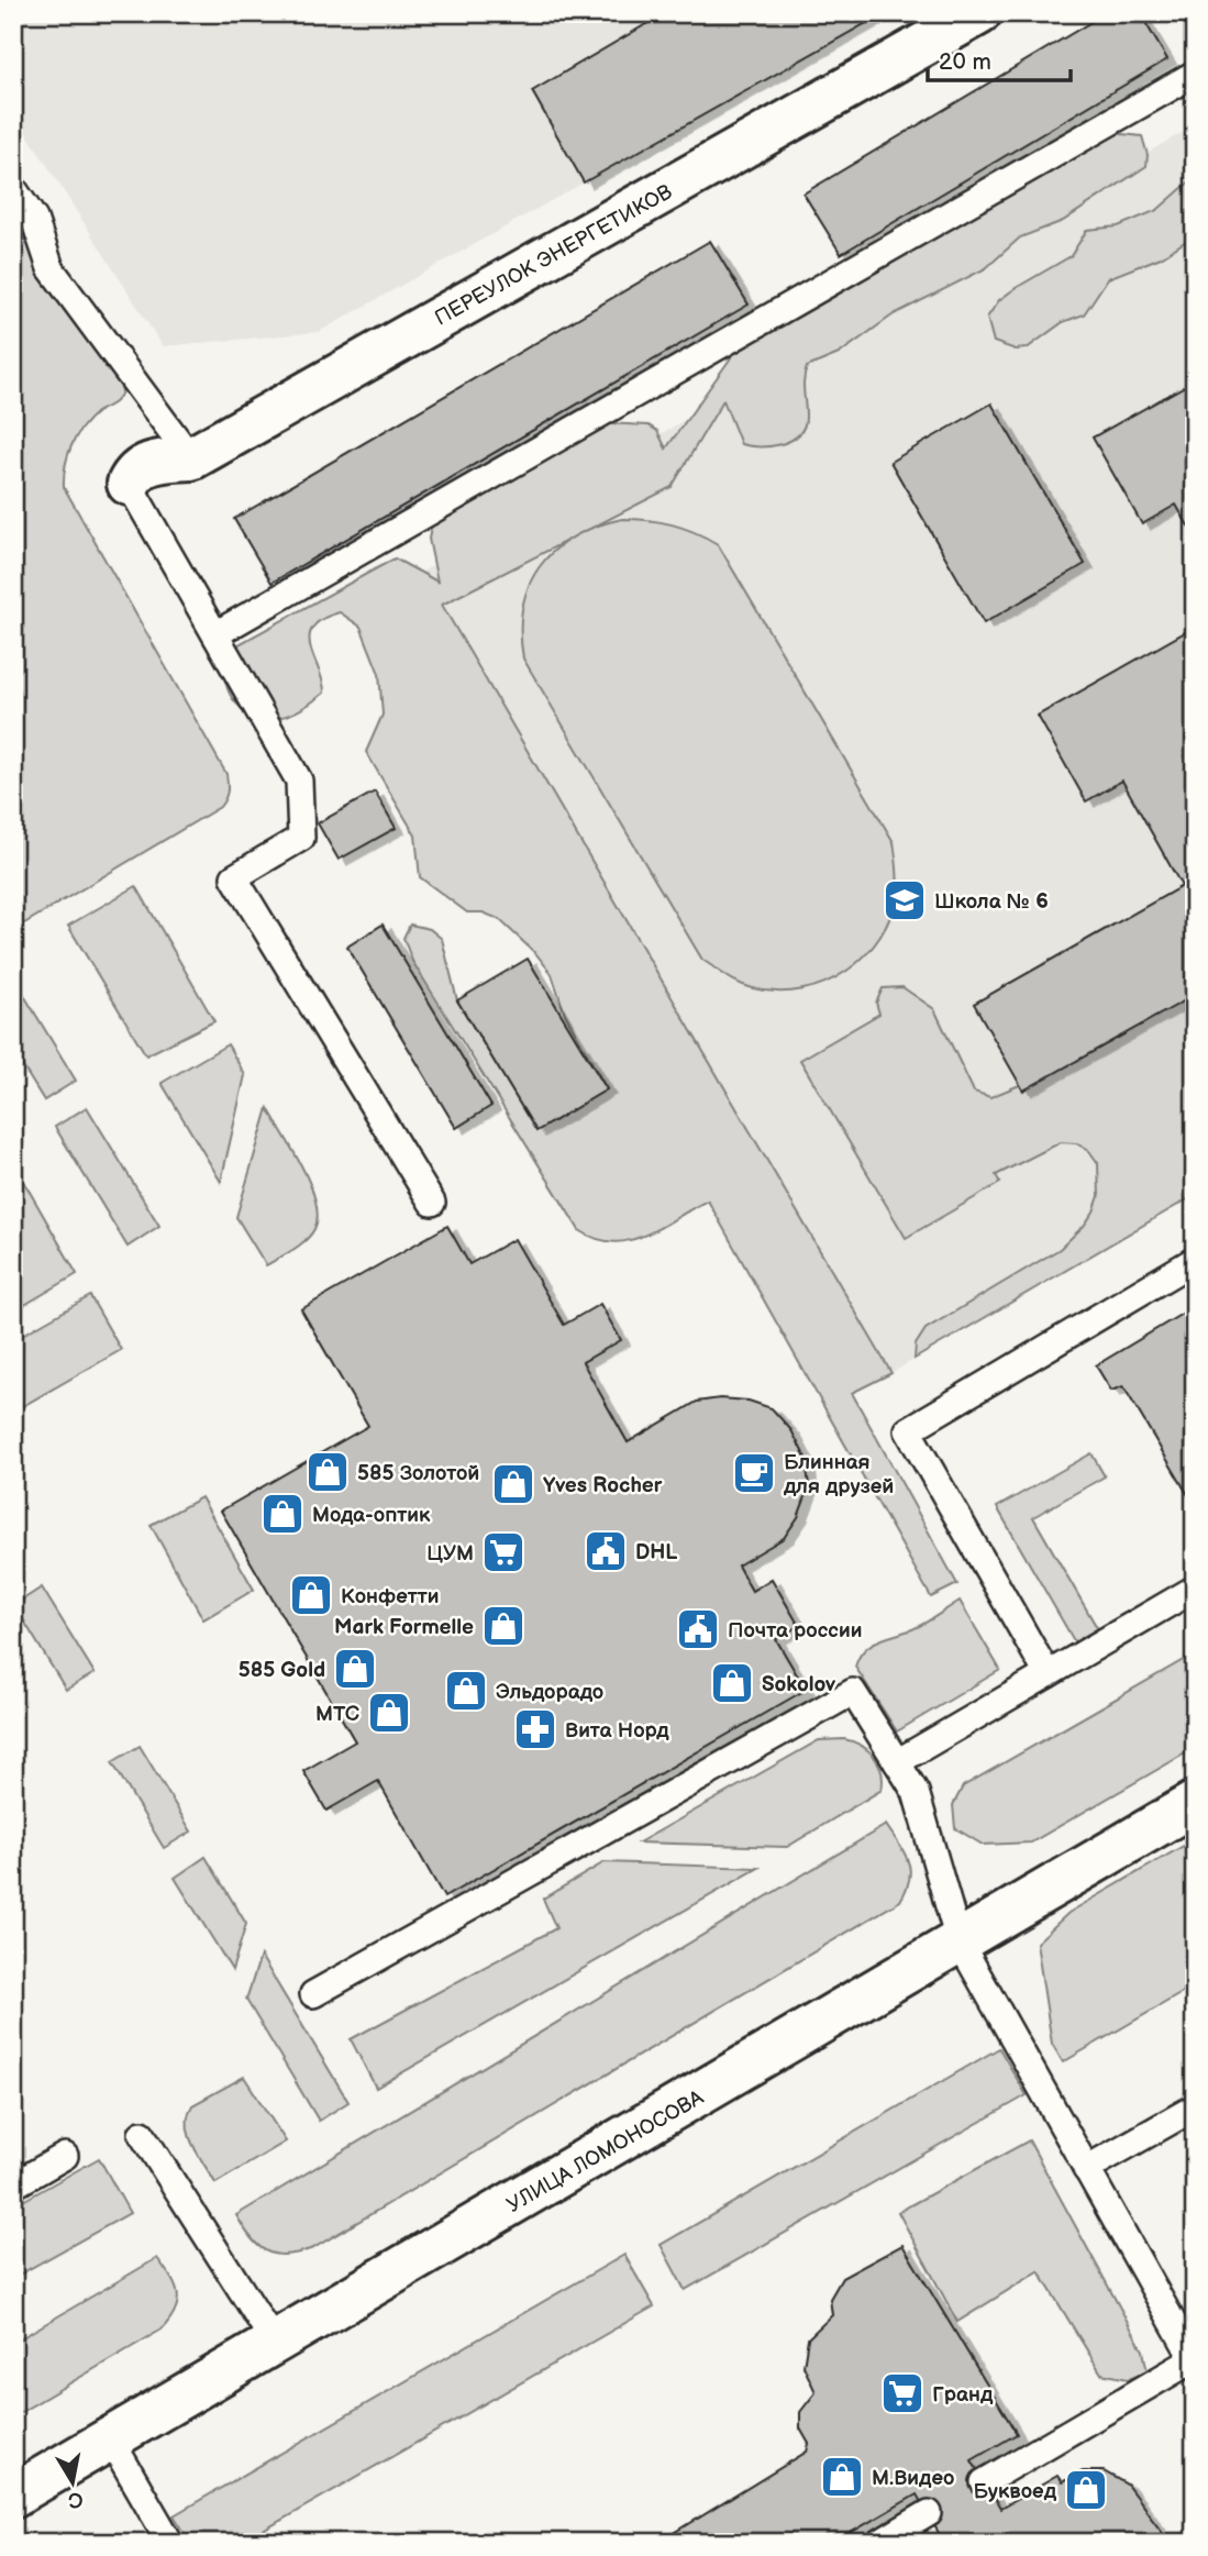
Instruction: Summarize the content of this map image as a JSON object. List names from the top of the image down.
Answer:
{
  "streets": {
    "main road": ["ПЕРЕУЛОК ЭНЕРГЕТИКОВ", "УЛИЦА ЛОМОНОСОВА"]
  },
  "places": {
    "school or university": ["Школа № 6"],
    "shop": [
      "585 Золотой",
      "Yves Rocher",
      "Мода-оптик",
      "Конфетти",
      "Mark Formelle",
      "585 Gold",
      "Sokolov",
      "Эльдорадо",
      "МТС",
      "М.Видео",
      "Буквоед"
    ],
    "cafe": ["Блинная для друзей"],
    "public building": ["DHL", "Почта россии"],
    "supermarket": ["ЦУМ", "Гранд"],
    "pharmacy": ["Вита Норд"]
  },
  "scale_bar": "20 m",
  "north": "bottom"
}
